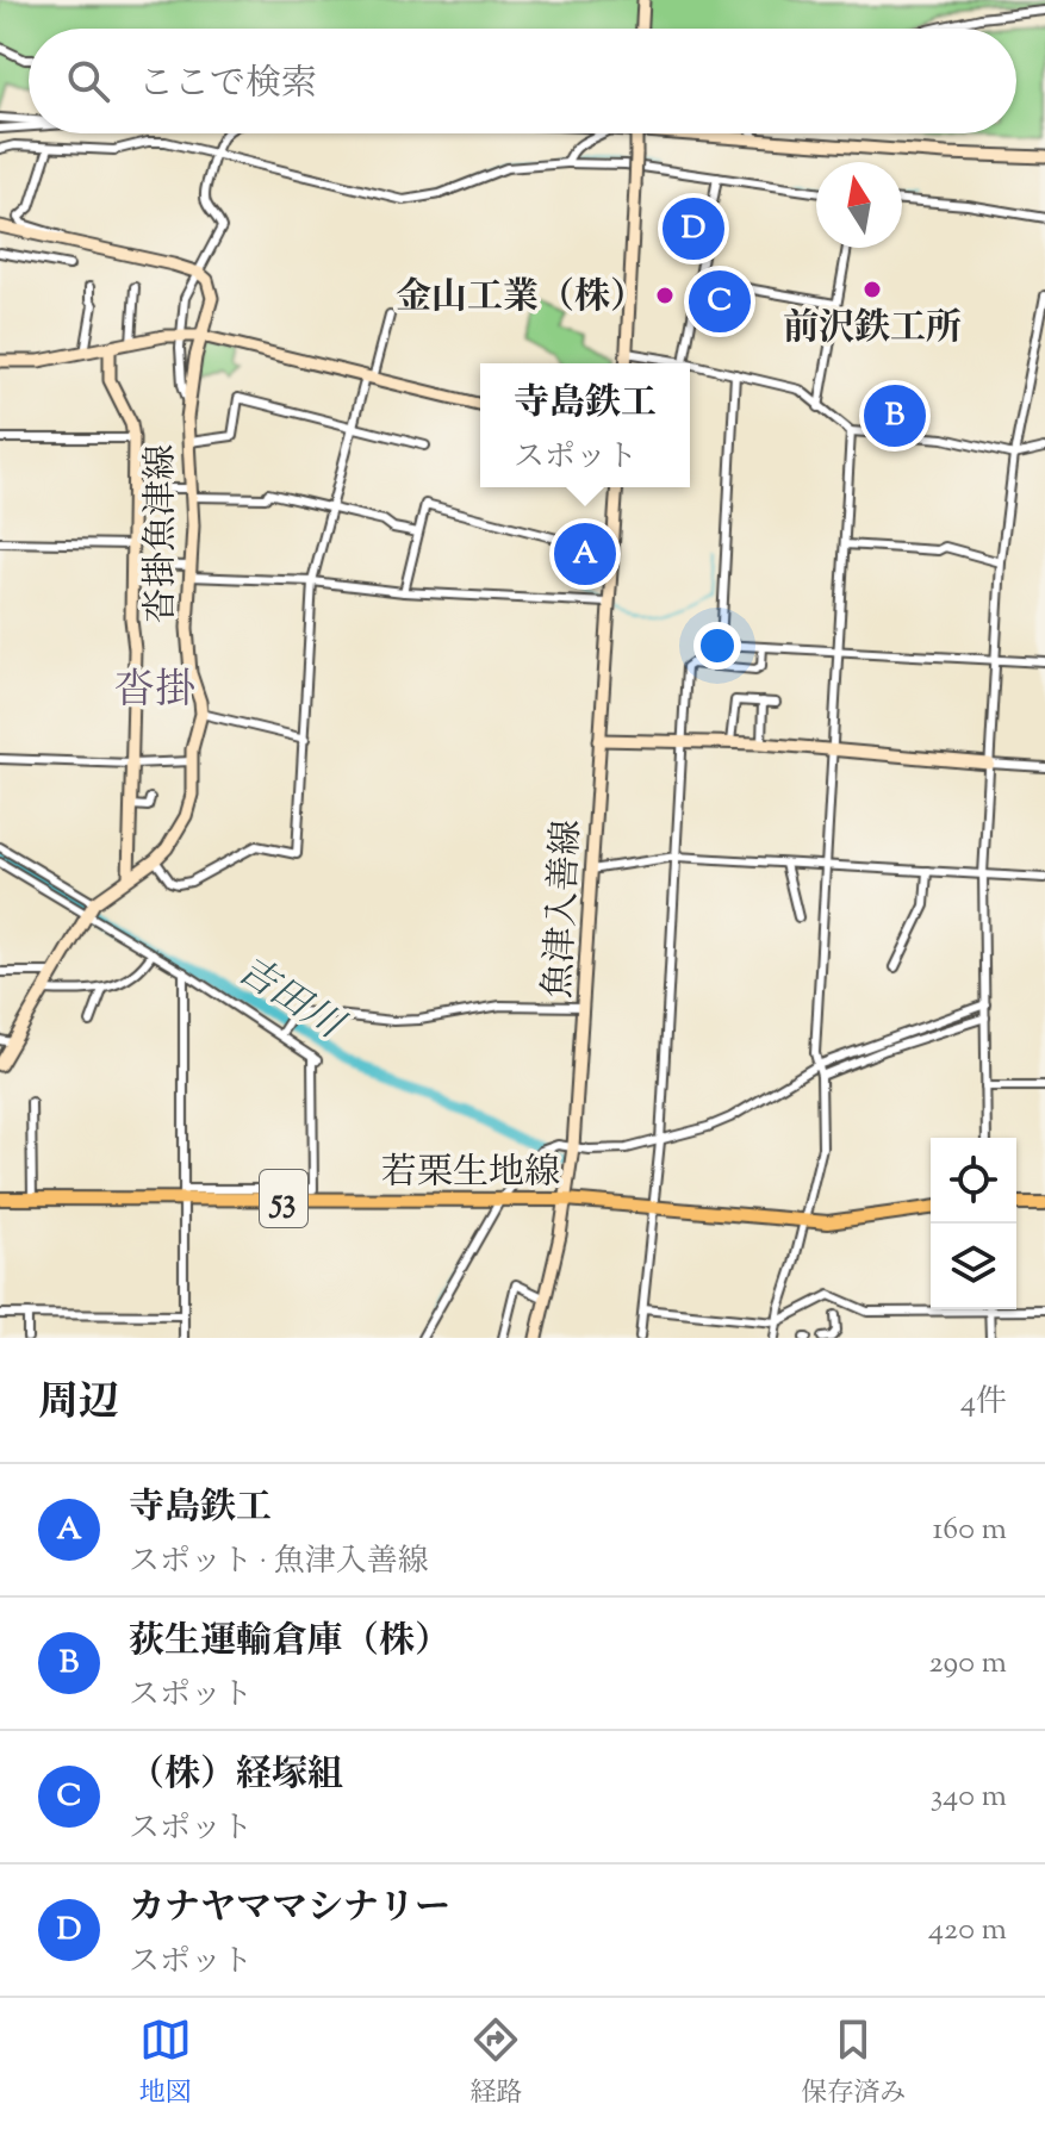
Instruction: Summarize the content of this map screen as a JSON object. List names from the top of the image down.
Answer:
{
  "streets": {
    "main road": [
      "沓掛魚津線",
      "魚津入善線",
      "若栗生地線",
      "53"
    ]
  },
  "crossings": [
    ["魚津入善線", "若栗生地線"]
  ],
  "districts": ["沓掛"],
  "water": ["吉田川"],
  "places": ["前沢鉄工所", "金山工業（株）"],
  "north": "top",
  "page": {
    "search": "ここで検索",
    "pins": [
      "D",
      "C",
      "B",
      "A"
    ],
    "popup": ["寺島鉄工", "スポット"],
    "heading": ["周辺", "4件"],
    "list": [
      {
        "mark": "A",
        "name": "寺島鉄工",
        "note": "スポット · 魚津入善線",
        "value": "160 m"
      },
      {
        "mark": "B",
        "name": "荻生運輸倉庫（株）",
        "note": "スポット",
        "value": "290 m"
      },
      {
        "mark": "C",
        "name": "（株）経塚組",
        "note": "スポット",
        "value": "340 m"
      },
      {
        "mark": "D",
        "name": "カナヤママシナリー",
        "note": "スポット",
        "value": "420 m"
      }
    ],
    "nav": ["地図", "経路", "保存済み"]
  }
}
